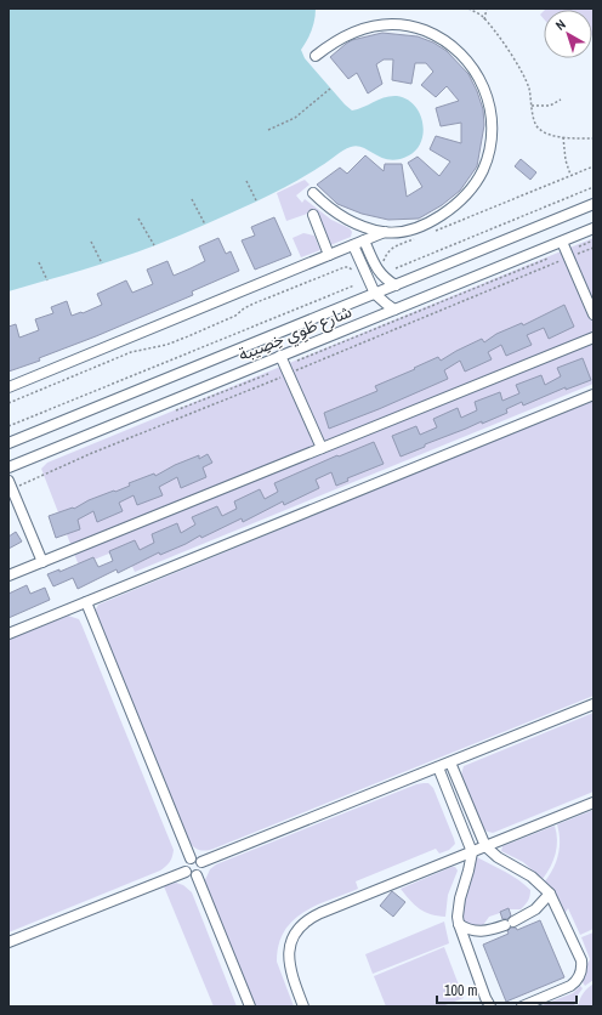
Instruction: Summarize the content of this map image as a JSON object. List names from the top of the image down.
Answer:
{
  "streets": {
    "street": ["شارع طَوِي خِصِيبة"]
  },
  "scale_bar": "100 m",
  "north": "top left"
}
